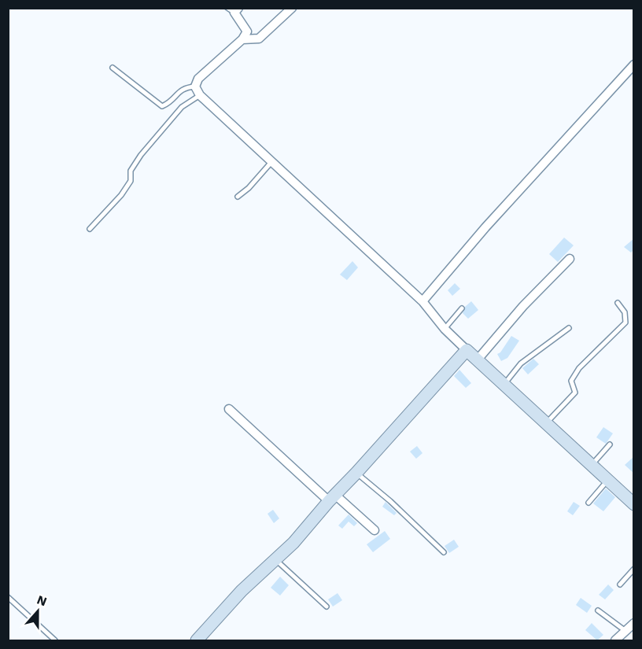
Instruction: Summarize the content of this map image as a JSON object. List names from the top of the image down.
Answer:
{
  "north": "top"
}
